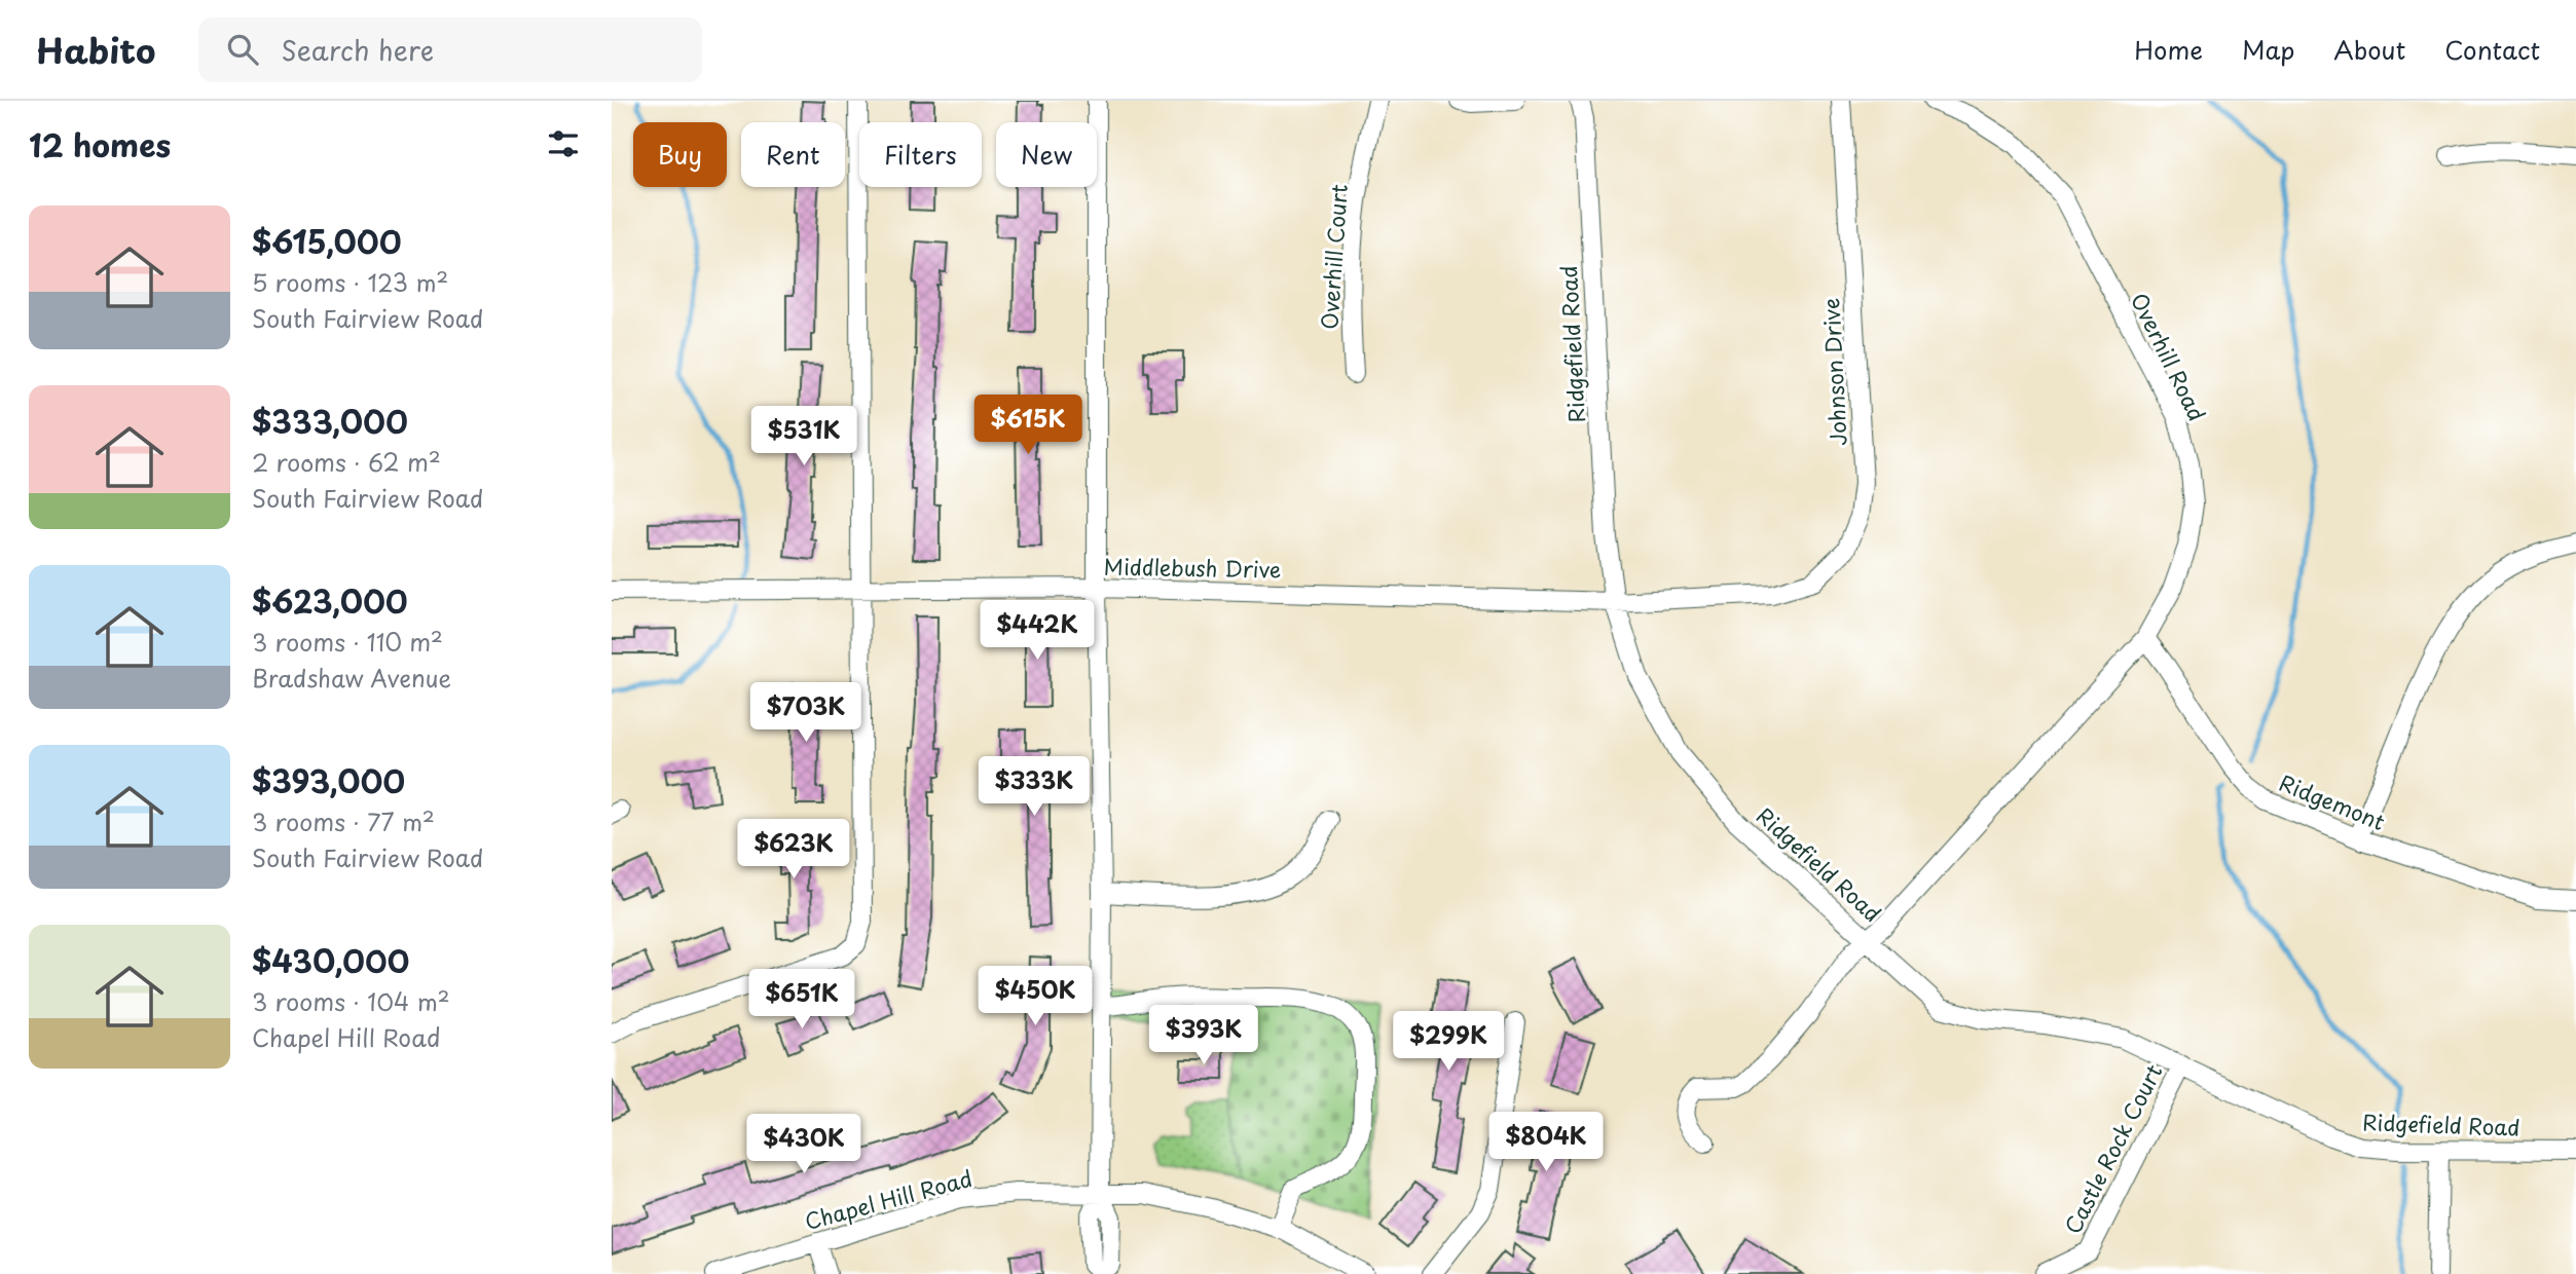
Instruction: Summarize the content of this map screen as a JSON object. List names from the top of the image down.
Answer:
{
  "streets": {
    "street": [
      "Overhill Court",
      "Ridgefield Road",
      "Overhill Road",
      "Johnson Drive",
      "Middlebush Drive",
      "Ridgemont",
      "Castle Rock Court",
      "Chapel Hill Road"
    ]
  },
  "crossings": [
    ["Ridgefield Road", "Overhill Road"],
    ["Ridgefield Road", "Middlebush Drive"],
    ["Ridgefield Road", "Castle Rock Court"],
    ["Overhill Road", "Ridgemont"],
    ["Johnson Drive", "Middlebush Drive"]
  ],
  "page": {
    "header": "Habito",
    "search": "Search here",
    "nav": [
      "Home",
      "Map",
      "About",
      "Contact"
    ],
    "heading": "12 homes",
    "chip": [
      "Buy",
      "Rent",
      "Filters",
      "New"
    ],
    "list": [
      {
        "name": "$615,000",
        "note": "5 rooms · 123 m² · South Fairview Road"
      },
      {
        "name": "$333,000",
        "note": "2 rooms · 62 m² · South Fairview Road"
      },
      {
        "name": "$623,000",
        "note": "3 rooms · 110 m² · Bradshaw Avenue"
      },
      {
        "name": "$393,000",
        "note": "3 rooms · 77 m² · South Fairview Road"
      },
      {
        "name": "$430,000",
        "note": "3 rooms · 104 m² · Chapel Hill Road"
      }
    ],
    "price": [
      "$615K",
      "$531K",
      "$442K",
      "$703K",
      "$333K",
      "$623K",
      "$450K",
      "$651K",
      "$393K",
      "$299K",
      "$804K",
      "$430K"
    ]
  }
}
